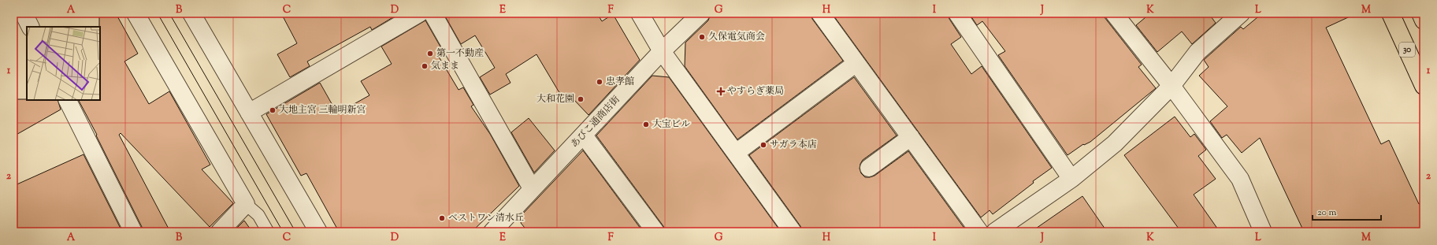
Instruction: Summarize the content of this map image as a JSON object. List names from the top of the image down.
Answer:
{
  "streets": {
    "main road": ["30"],
    "street": ["あびこ通商店街"]
  },
  "places": {
    "other": [
      "久保電気商会",
      "第一不動産",
      "気まま",
      "忠孝館",
      "大和花園",
      "大地主宮 三輪明新宮",
      "大宝ビル",
      "サガラ本店",
      "ベストワン清水丘"
    ],
    "health": ["やすらぎ薬局"]
  },
  "scale_bar": "20 m",
  "grid": {
    "columns": [
      "A",
      "B",
      "C",
      "D",
      "E",
      "F",
      "G",
      "H",
      "I",
      "J",
      "K",
      "L",
      "M"
    ],
    "rows": ["1", "2"]
  }
}
